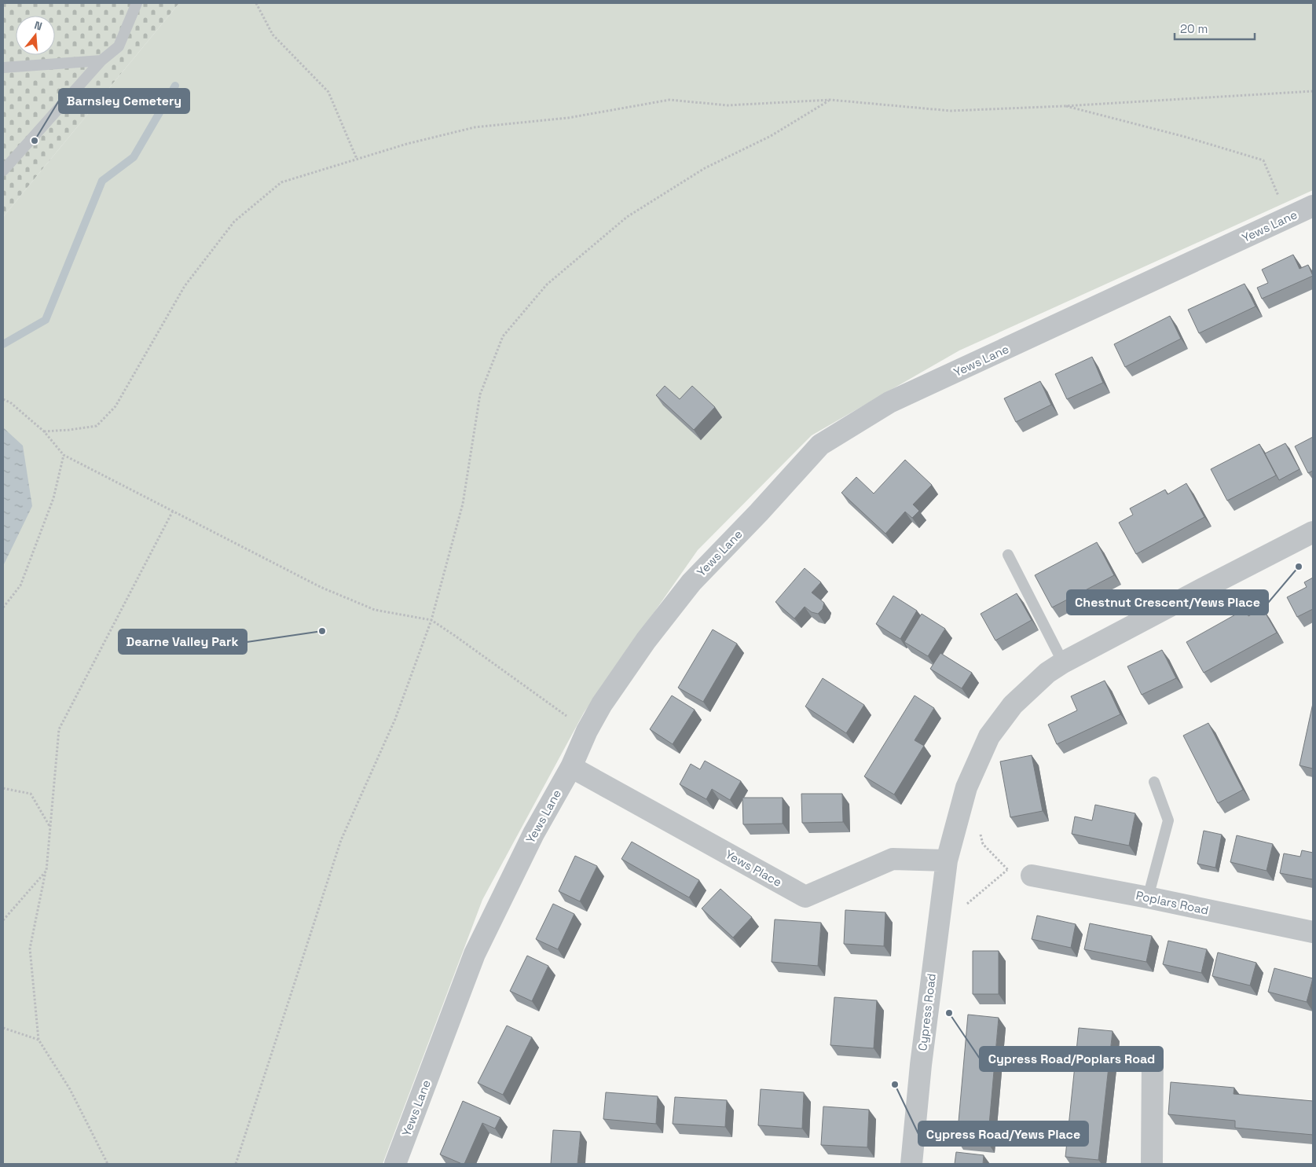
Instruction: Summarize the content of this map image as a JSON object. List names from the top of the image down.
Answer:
{
  "streets": {
    "street": [
      "Yews Lane",
      "Yews Place",
      "Poplars Road",
      "Cypress Road"
    ]
  },
  "crossings": [
    ["Yews Lane", "Yews Place"],
    ["Yews Place", "Cypress Road"]
  ],
  "places": [
    "Barnsley Cemetery",
    "Chestnut Crescent/Yews Place",
    "Dearne Valley Park",
    "Cypress Road/Poplars Road",
    "Cypress Road/Yews Place"
  ],
  "scale_bar": "20 m",
  "north": "top"
}
